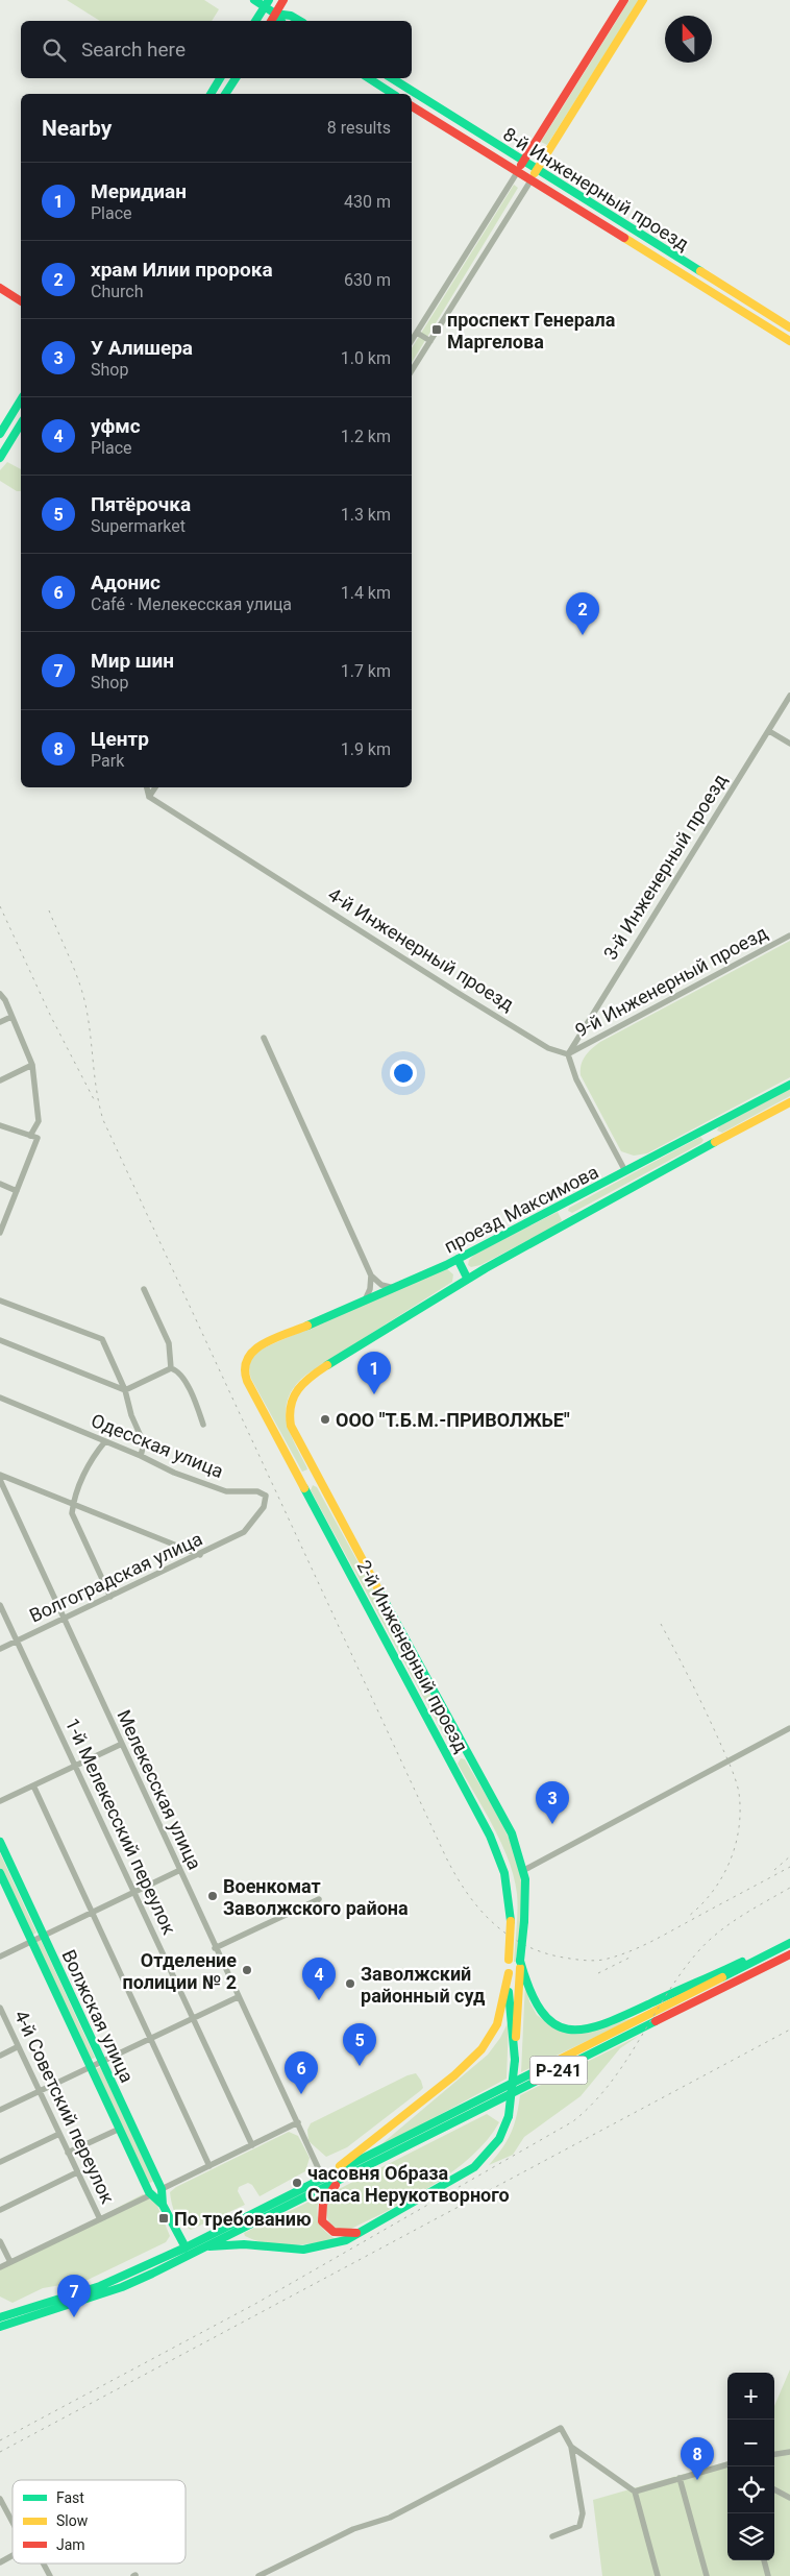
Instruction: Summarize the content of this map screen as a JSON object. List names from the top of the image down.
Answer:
{
  "streets": {
    "main road": [
      "8-й Инженерный проезд",
      "проезд Максимова",
      "2-й Инженерный проезд",
      "Волжская улица",
      "Р-241"
    ],
    "street": [
      "3-й Инженерный проезд",
      "4-й Инженерный проезд",
      "9-й Инженерный проезд",
      "Одесская улица",
      "Волгоградская улица",
      "Мелекесская улица",
      "1-й Мелекесский переулок",
      "4-й Советский переулок"
    ]
  },
  "crossings": [
    ["3-й Инженерный проезд", "4-й Инженерный проезд"],
    ["3-й Инженерный проезд", "9-й Инженерный проезд"],
    ["4-й Инженерный проезд", "9-й Инженерный проезд"],
    ["проезд Максимова", "2-й Инженерный проезд"],
    ["Одесская улица", "Волгоградская улица"],
    ["Волгоградская улица", "Мелекесская улица"],
    ["Волгоградская улица", "1-й Мелекесский переулок"],
    ["Мелекесская улица", "Р-241"],
    ["Волжская улица", "Р-241"]
  ],
  "places": {
    "transit": ["проспект Генерала Маргелова", "По требованию"],
    "other": [
      "ООО \"Т.Б.М.-ПРИВОЛЖЬЕ\"",
      "Военкомат Заволжского района",
      "Отделение полиции № 2",
      "Заволжский районный суд",
      "часовня Образа Спаса Нерукотворного"
    ]
  },
  "legend": ["Fast", "Slow", "Jam"],
  "north": "top",
  "page": {
    "search": "Search here",
    "heading": ["Nearby", "8 results"],
    "list": [
      {
        "mark": "1",
        "name": "Меридиан",
        "note": "Place",
        "value": "430 m"
      },
      {
        "mark": "2",
        "name": "храм Илии пророка",
        "note": "Church",
        "value": "630 m"
      },
      {
        "mark": "3",
        "name": "У Алишера",
        "note": "Shop",
        "value": "1.0 km"
      },
      {
        "mark": "4",
        "name": "уфмс",
        "note": "Place",
        "value": "1.2 km"
      },
      {
        "mark": "5",
        "name": "Пятёрочка",
        "note": "Supermarket",
        "value": "1.3 km"
      },
      {
        "mark": "6",
        "name": "Адонис",
        "note": "Café · Мелекесская улица",
        "value": "1.4 km"
      },
      {
        "mark": "7",
        "name": "Мир шин",
        "note": "Shop",
        "value": "1.7 km"
      },
      {
        "mark": "8",
        "name": "Центр",
        "note": "Park",
        "value": "1.9 km"
      }
    ],
    "pins": [
      "2",
      "1",
      "3",
      "4",
      "5",
      "6",
      "7",
      "8"
    ],
    "map_buttons": ["+", "−"]
  }
}
